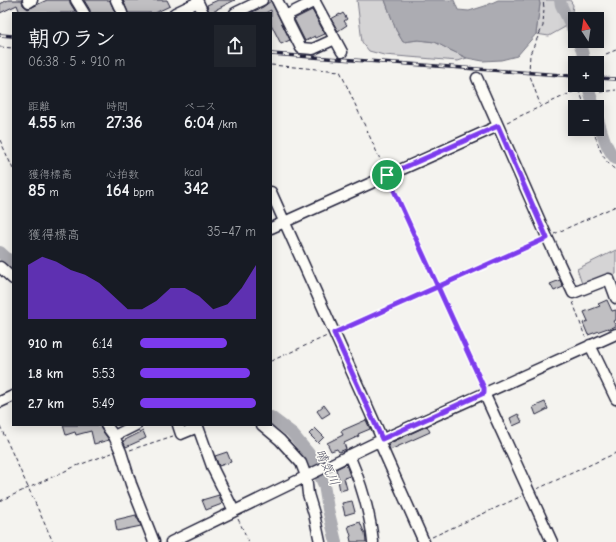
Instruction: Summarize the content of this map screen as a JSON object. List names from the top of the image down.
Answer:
{
  "water": ["晴気川"],
  "north": "top",
  "page": {
    "map_buttons": ["+", "−"],
    "heading": ["朝のラン", "06:38 · 5 × 910 m"],
    "stats": [
      ["距離", "4.55 km"],
      ["時間", "27:36"],
      ["ペース", "6:04 /km"],
      ["獲得標高", "85 m"],
      ["心拍数", "164 bpm"],
      ["kcal", "342"]
    ],
    "chart": ["獲得標高", "35–47 m"],
    "list": [
      {
        "name": "910 m",
        "note": "6:14"
      },
      {
        "name": "1.8 km",
        "note": "5:53"
      },
      {
        "name": "2.7 km",
        "note": "5:49"
      }
    ]
  }
}
